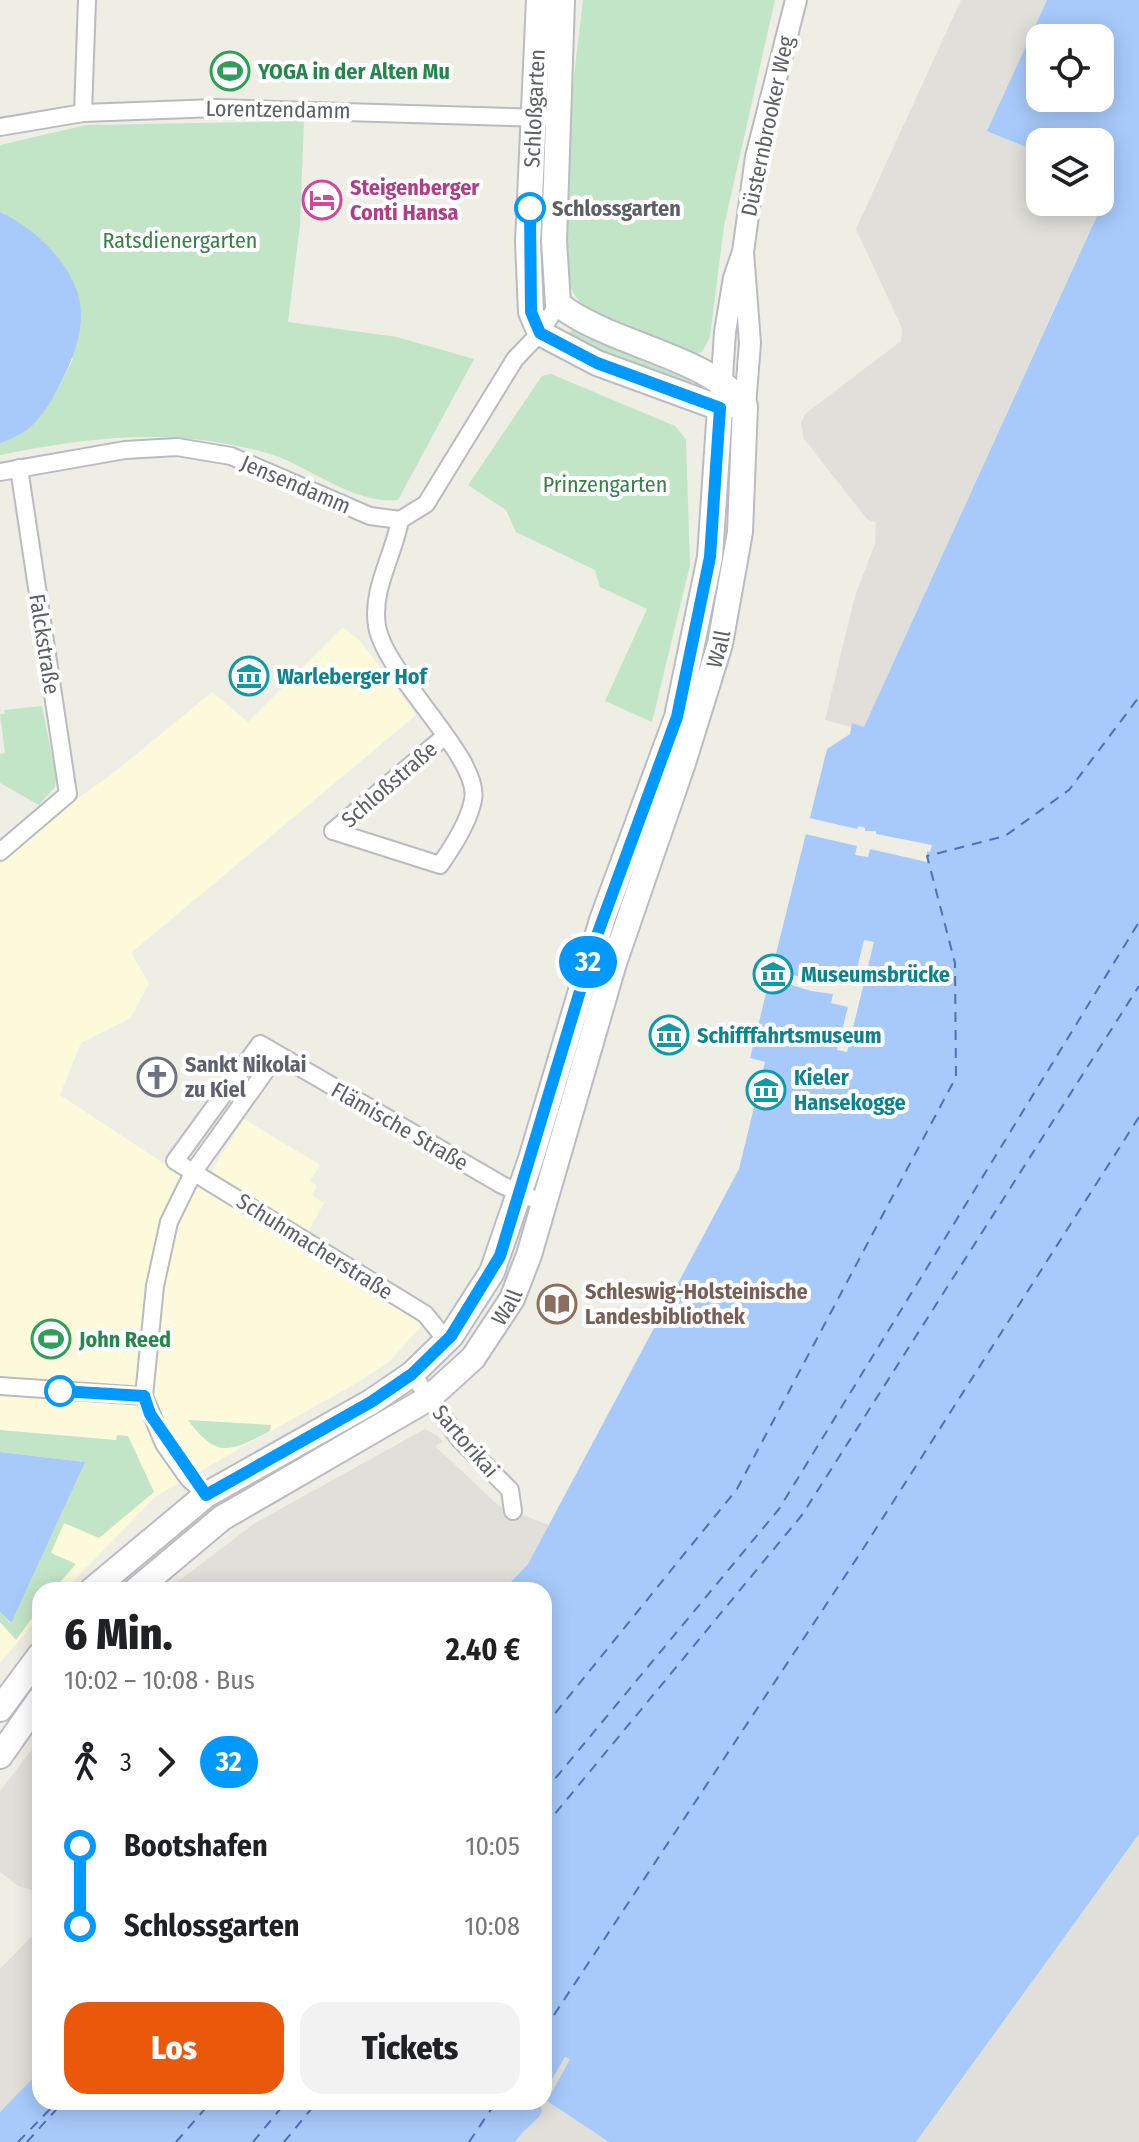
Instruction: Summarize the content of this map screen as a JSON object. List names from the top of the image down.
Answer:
{
  "streets": {
    "main road": ["Schloßgarten", "Wall"],
    "street": [
      "Lorentzendamm",
      "Düsternbrooker Weg",
      "Jensendamm",
      "Falckstraße",
      "Schloßstraße",
      "Flämische Straße",
      "Schuhmacherstraße",
      "Sartorikai"
    ]
  },
  "crossings": [
    ["Schloßgarten", "Lorentzendamm"],
    ["Düsternbrooker Weg", "Wall"],
    ["Jensendamm", "Falckstraße"],
    ["Wall", "Flämische Straße"],
    ["Wall", "Schuhmacherstraße"],
    ["Wall", "Sartorikai"],
    ["Flämische Straße", "Schuhmacherstraße"]
  ],
  "parks": ["Ratsdienergarten", "Prinzengarten"],
  "places": {
    "sports": ["YOGA in der Alten Mu", "John Reed"],
    "hotel": ["Steigenberger Conti Hansa"],
    "other": ["Schlossgarten"],
    "museum": [
      "Warleberger Hof",
      "Museumsbrücke",
      "Schifffahrtsmuseum",
      "Kieler Hansekogge"
    ],
    "church": ["Sankt Nikolai zu Kiel"],
    "library": ["Schleswig-Holsteinische Landesbibliothek"]
  },
  "lines": ["bus line 32"],
  "page": {
    "on_map": "32",
    "heading": ["6 Min.", "10:02 – 10:08 · Bus", "2.40 €"],
    "legs": ["3", "32"],
    "list": [
      {
        "name": "Bootshafen",
        "value": "10:05"
      },
      {
        "name": "Schlossgarten",
        "value": "10:08"
      }
    ],
    "buttons": ["Los", "Tickets"]
  }
}
